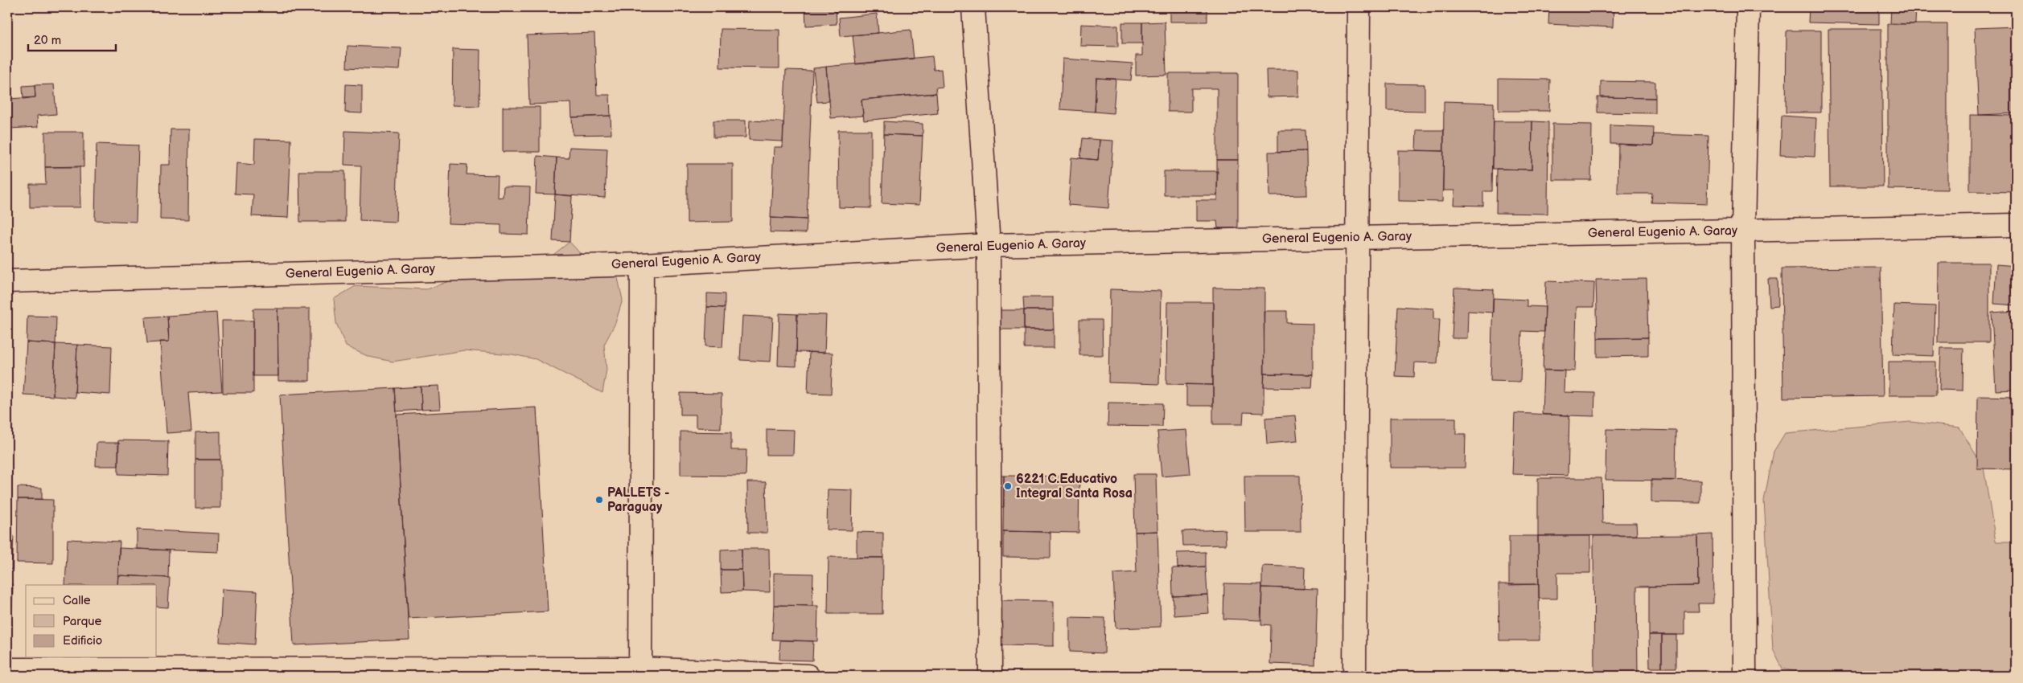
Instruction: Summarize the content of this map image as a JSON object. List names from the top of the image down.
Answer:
{
  "streets": {
    "street": ["General Eugenio A. Garay"]
  },
  "places": ["6221 C.Educativo Integral Santa Rosa", "PALLETS - Paraguay"],
  "legend": ["Calle", "Parque", "Edificio"],
  "scale_bar": "20 m"
}
